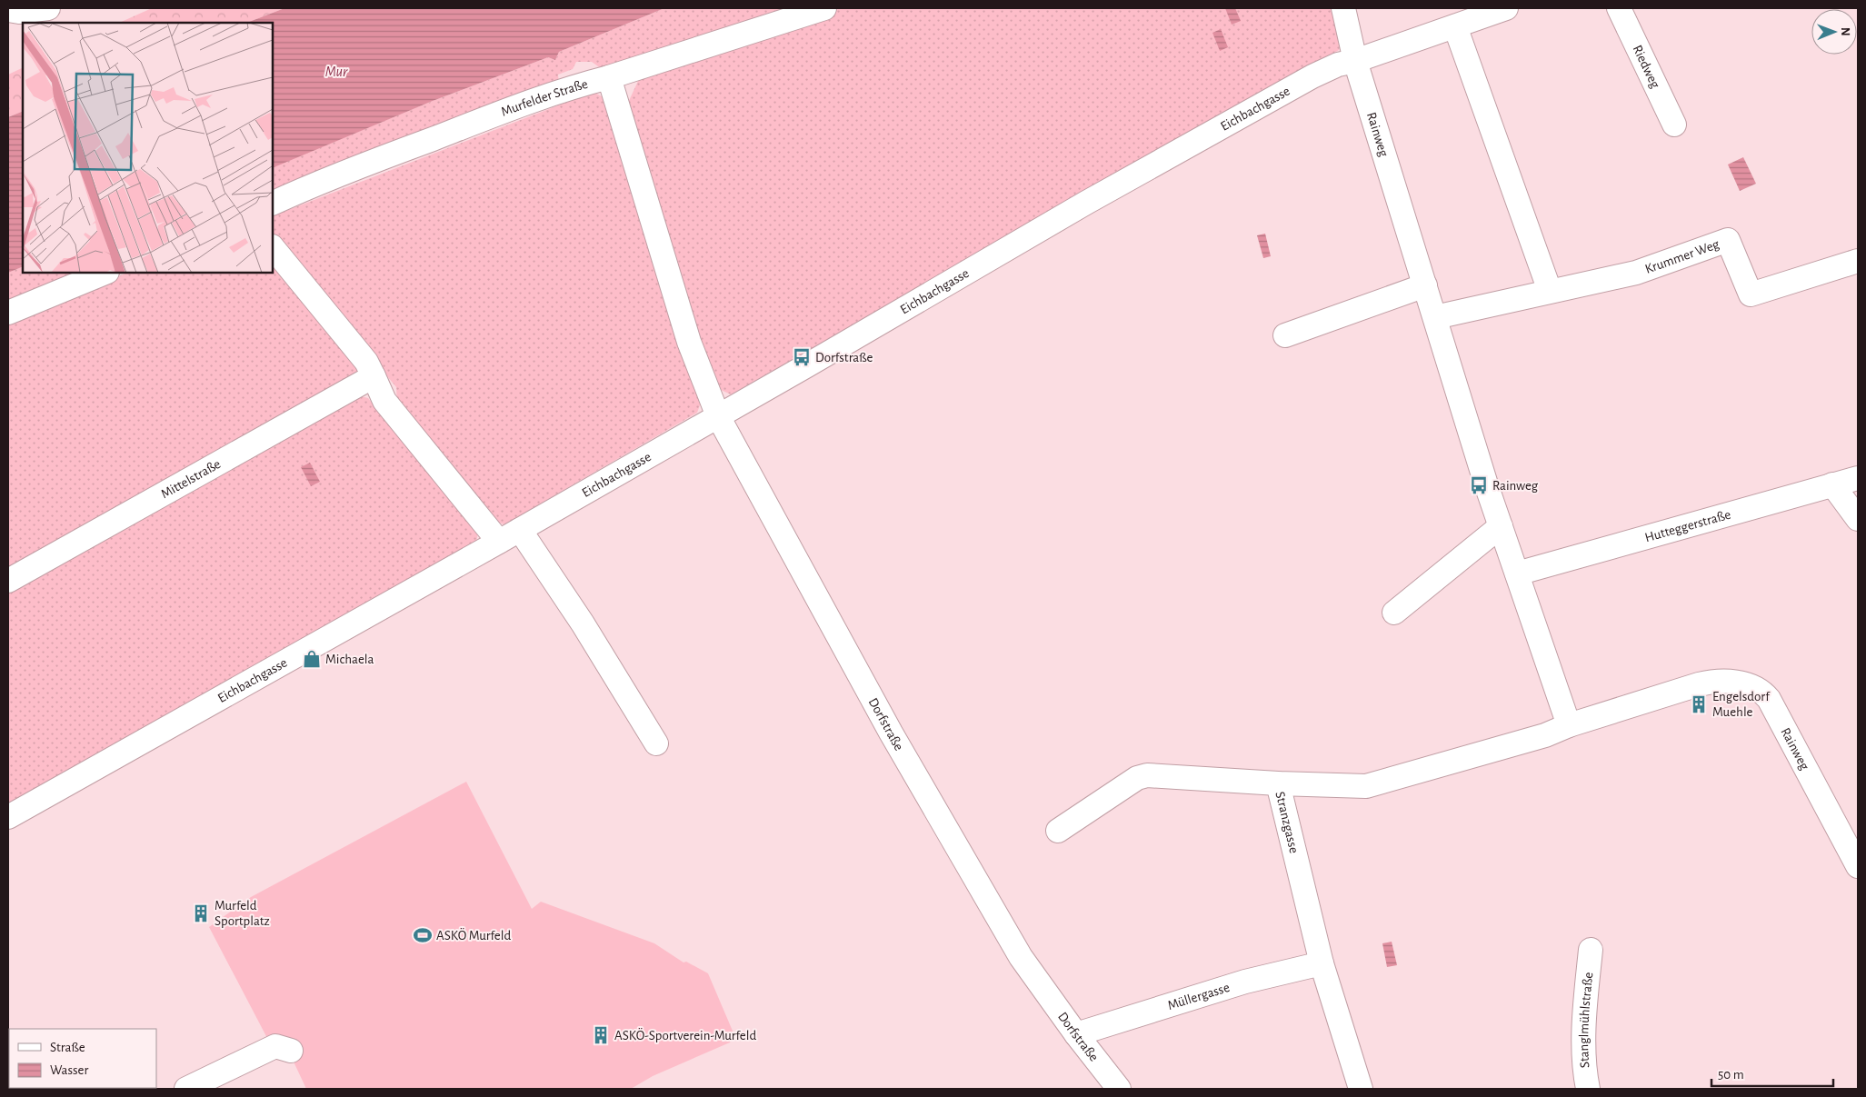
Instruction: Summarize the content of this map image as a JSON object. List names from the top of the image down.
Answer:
{
  "streets": {
    "street": [
      "Riedweg",
      "Murfelder Straße",
      "Eichbachgasse",
      "Rainweg",
      "Krummer Weg",
      "Mittelstraße",
      "Hutteggerstraße",
      "Dorfstraße",
      "Stranzgasse",
      "Müllergasse",
      "Stanglmühlstraße"
    ]
  },
  "crossings": [
    ["Murfelder Straße", "Dorfstraße"],
    ["Eichbachgasse", "Rainweg"],
    ["Eichbachgasse", "Dorfstraße"],
    ["Rainweg", "Krummer Weg"],
    ["Rainweg", "Hutteggerstraße"],
    ["Rainweg", "Stranzgasse"],
    ["Dorfstraße", "Müllergasse"],
    ["Stranzgasse", "Müllergasse"]
  ],
  "water": ["Mur"],
  "places": {
    "bus stop": ["Dorfstraße", "Rainweg"],
    "shop": ["Michaela"],
    "building": ["Engelsdorf Muehle", "Murfeld Sportplatz", "ASKÖ-Sportverein-Murfeld"],
    "sports": ["ASKÖ Murfeld"]
  },
  "legend": ["Straße", "Wasser"],
  "scale_bar": "50 m",
  "north": "right"
}
